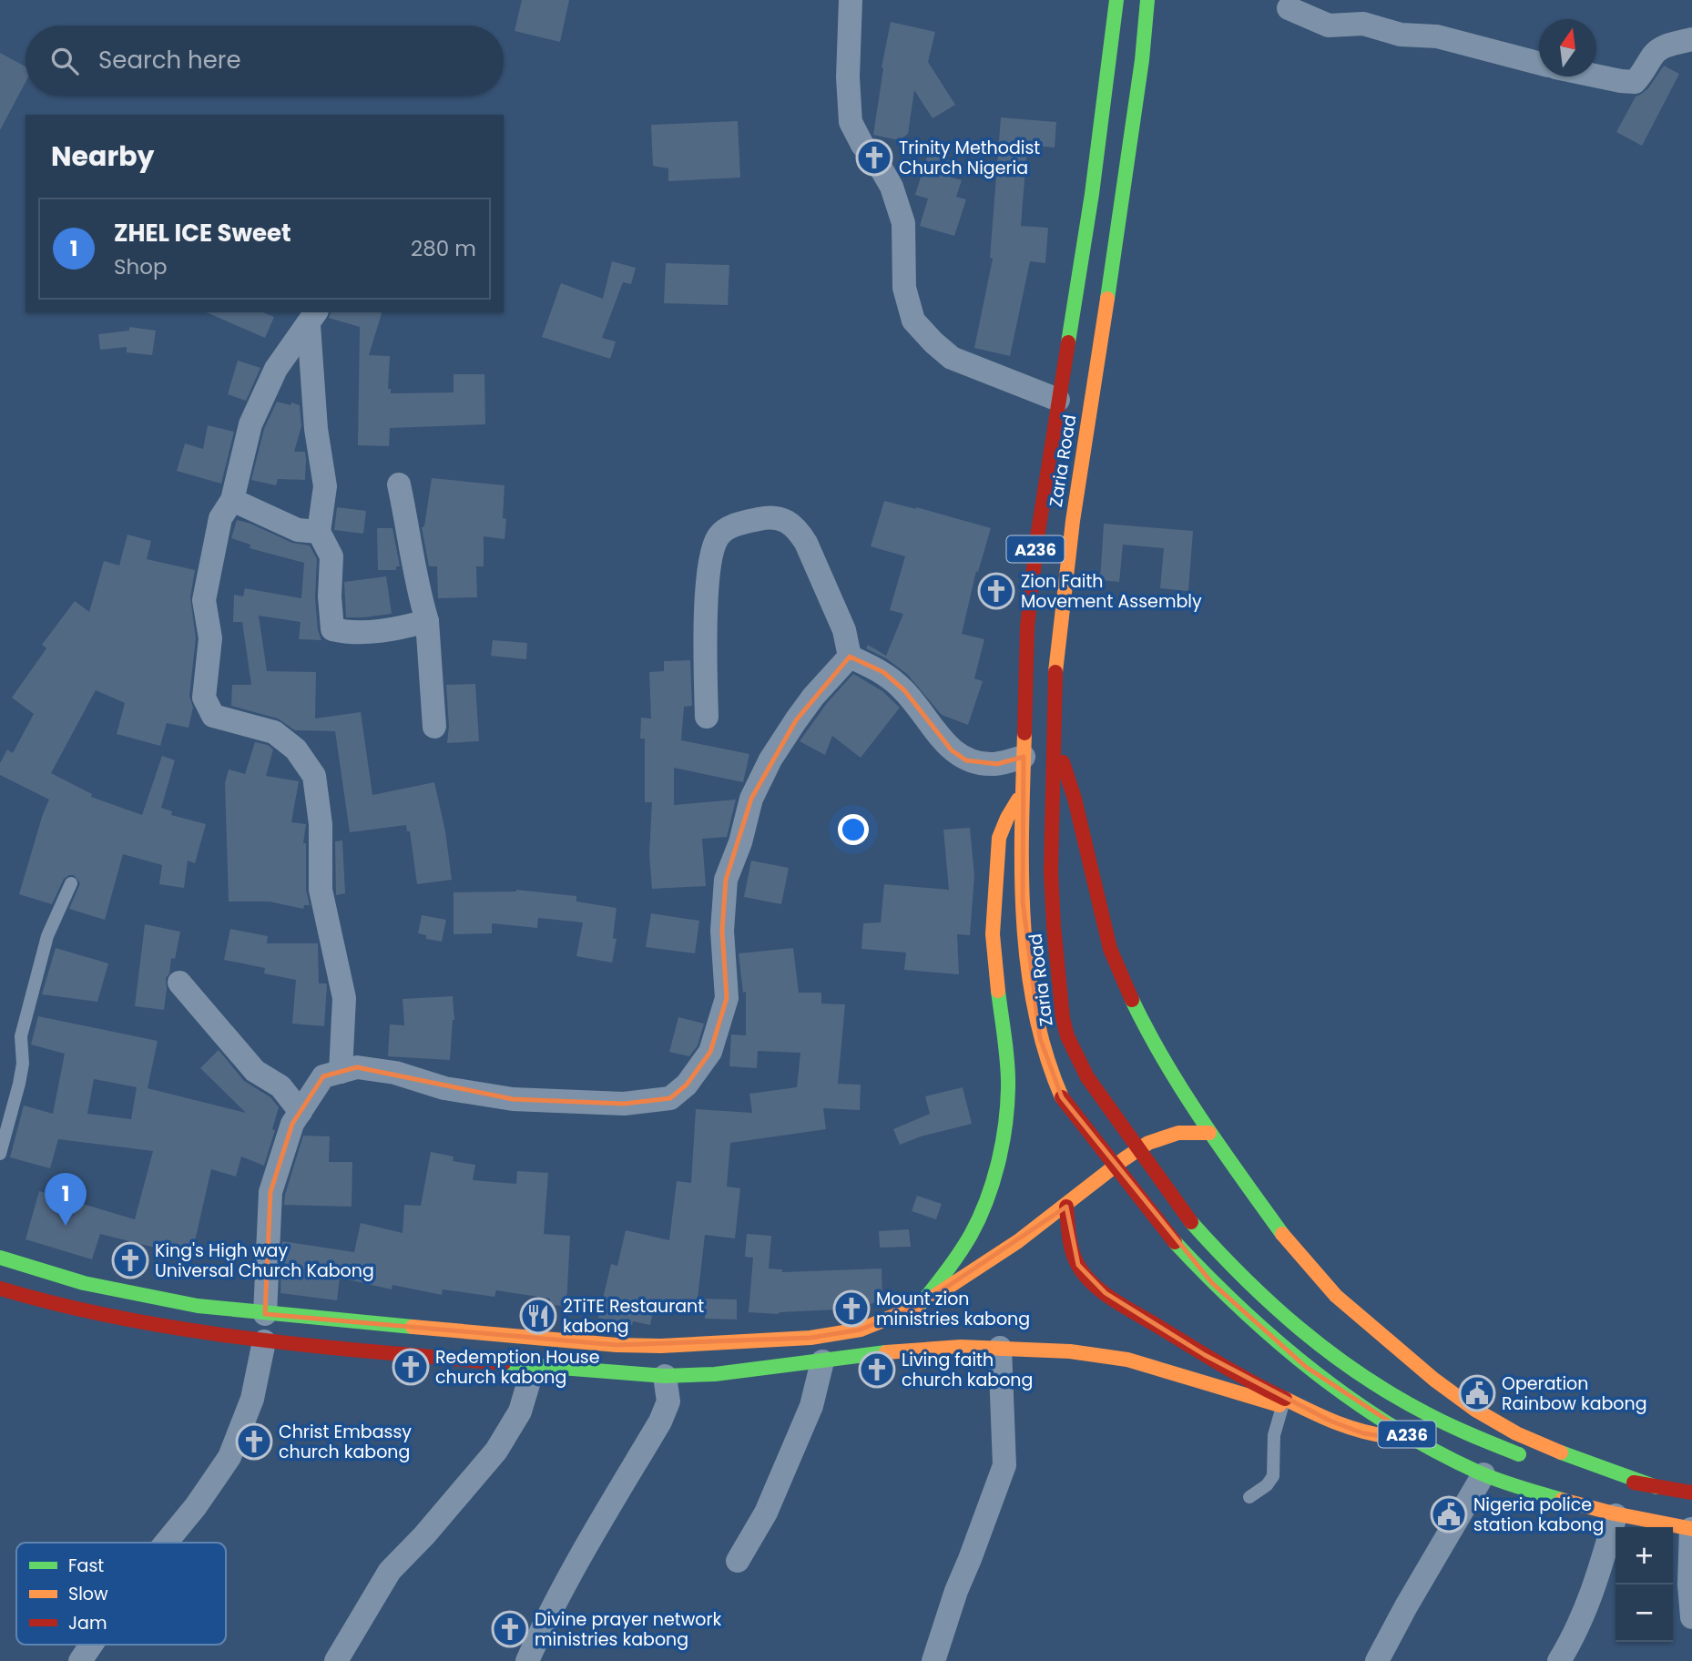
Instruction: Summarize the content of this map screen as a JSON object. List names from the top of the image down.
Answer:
{
  "streets": {
    "main road": ["Zaria Road", "A236"]
  },
  "crossings": [
    ["Zaria Road", "A236"]
  ],
  "places": {
    "church": [
      "Trinity Methodist Church Nigeria",
      "Zion Faith Movement Assembly",
      "King's High way Universal Church Kabong",
      "Mount zion ministries kabong",
      "Redemption House church kabong",
      "Living faith church kabong",
      "Christ Embassy church kabong",
      "Divine prayer network ministries kabong"
    ],
    "restaurant": ["2TiTE Restaurant kabong"],
    "public building": ["Operation Rainbow kabong", "Nigeria police station kabong"]
  },
  "legend": ["Fast", "Slow", "Jam"],
  "north": "top",
  "page": {
    "search": "Search here",
    "heading": "Nearby",
    "list": [
      {
        "mark": "1",
        "name": "ZHEL ICE Sweet",
        "note": "Shop",
        "value": "280 m"
      }
    ],
    "pins": "1",
    "map_buttons": ["+", "−"]
  }
}
